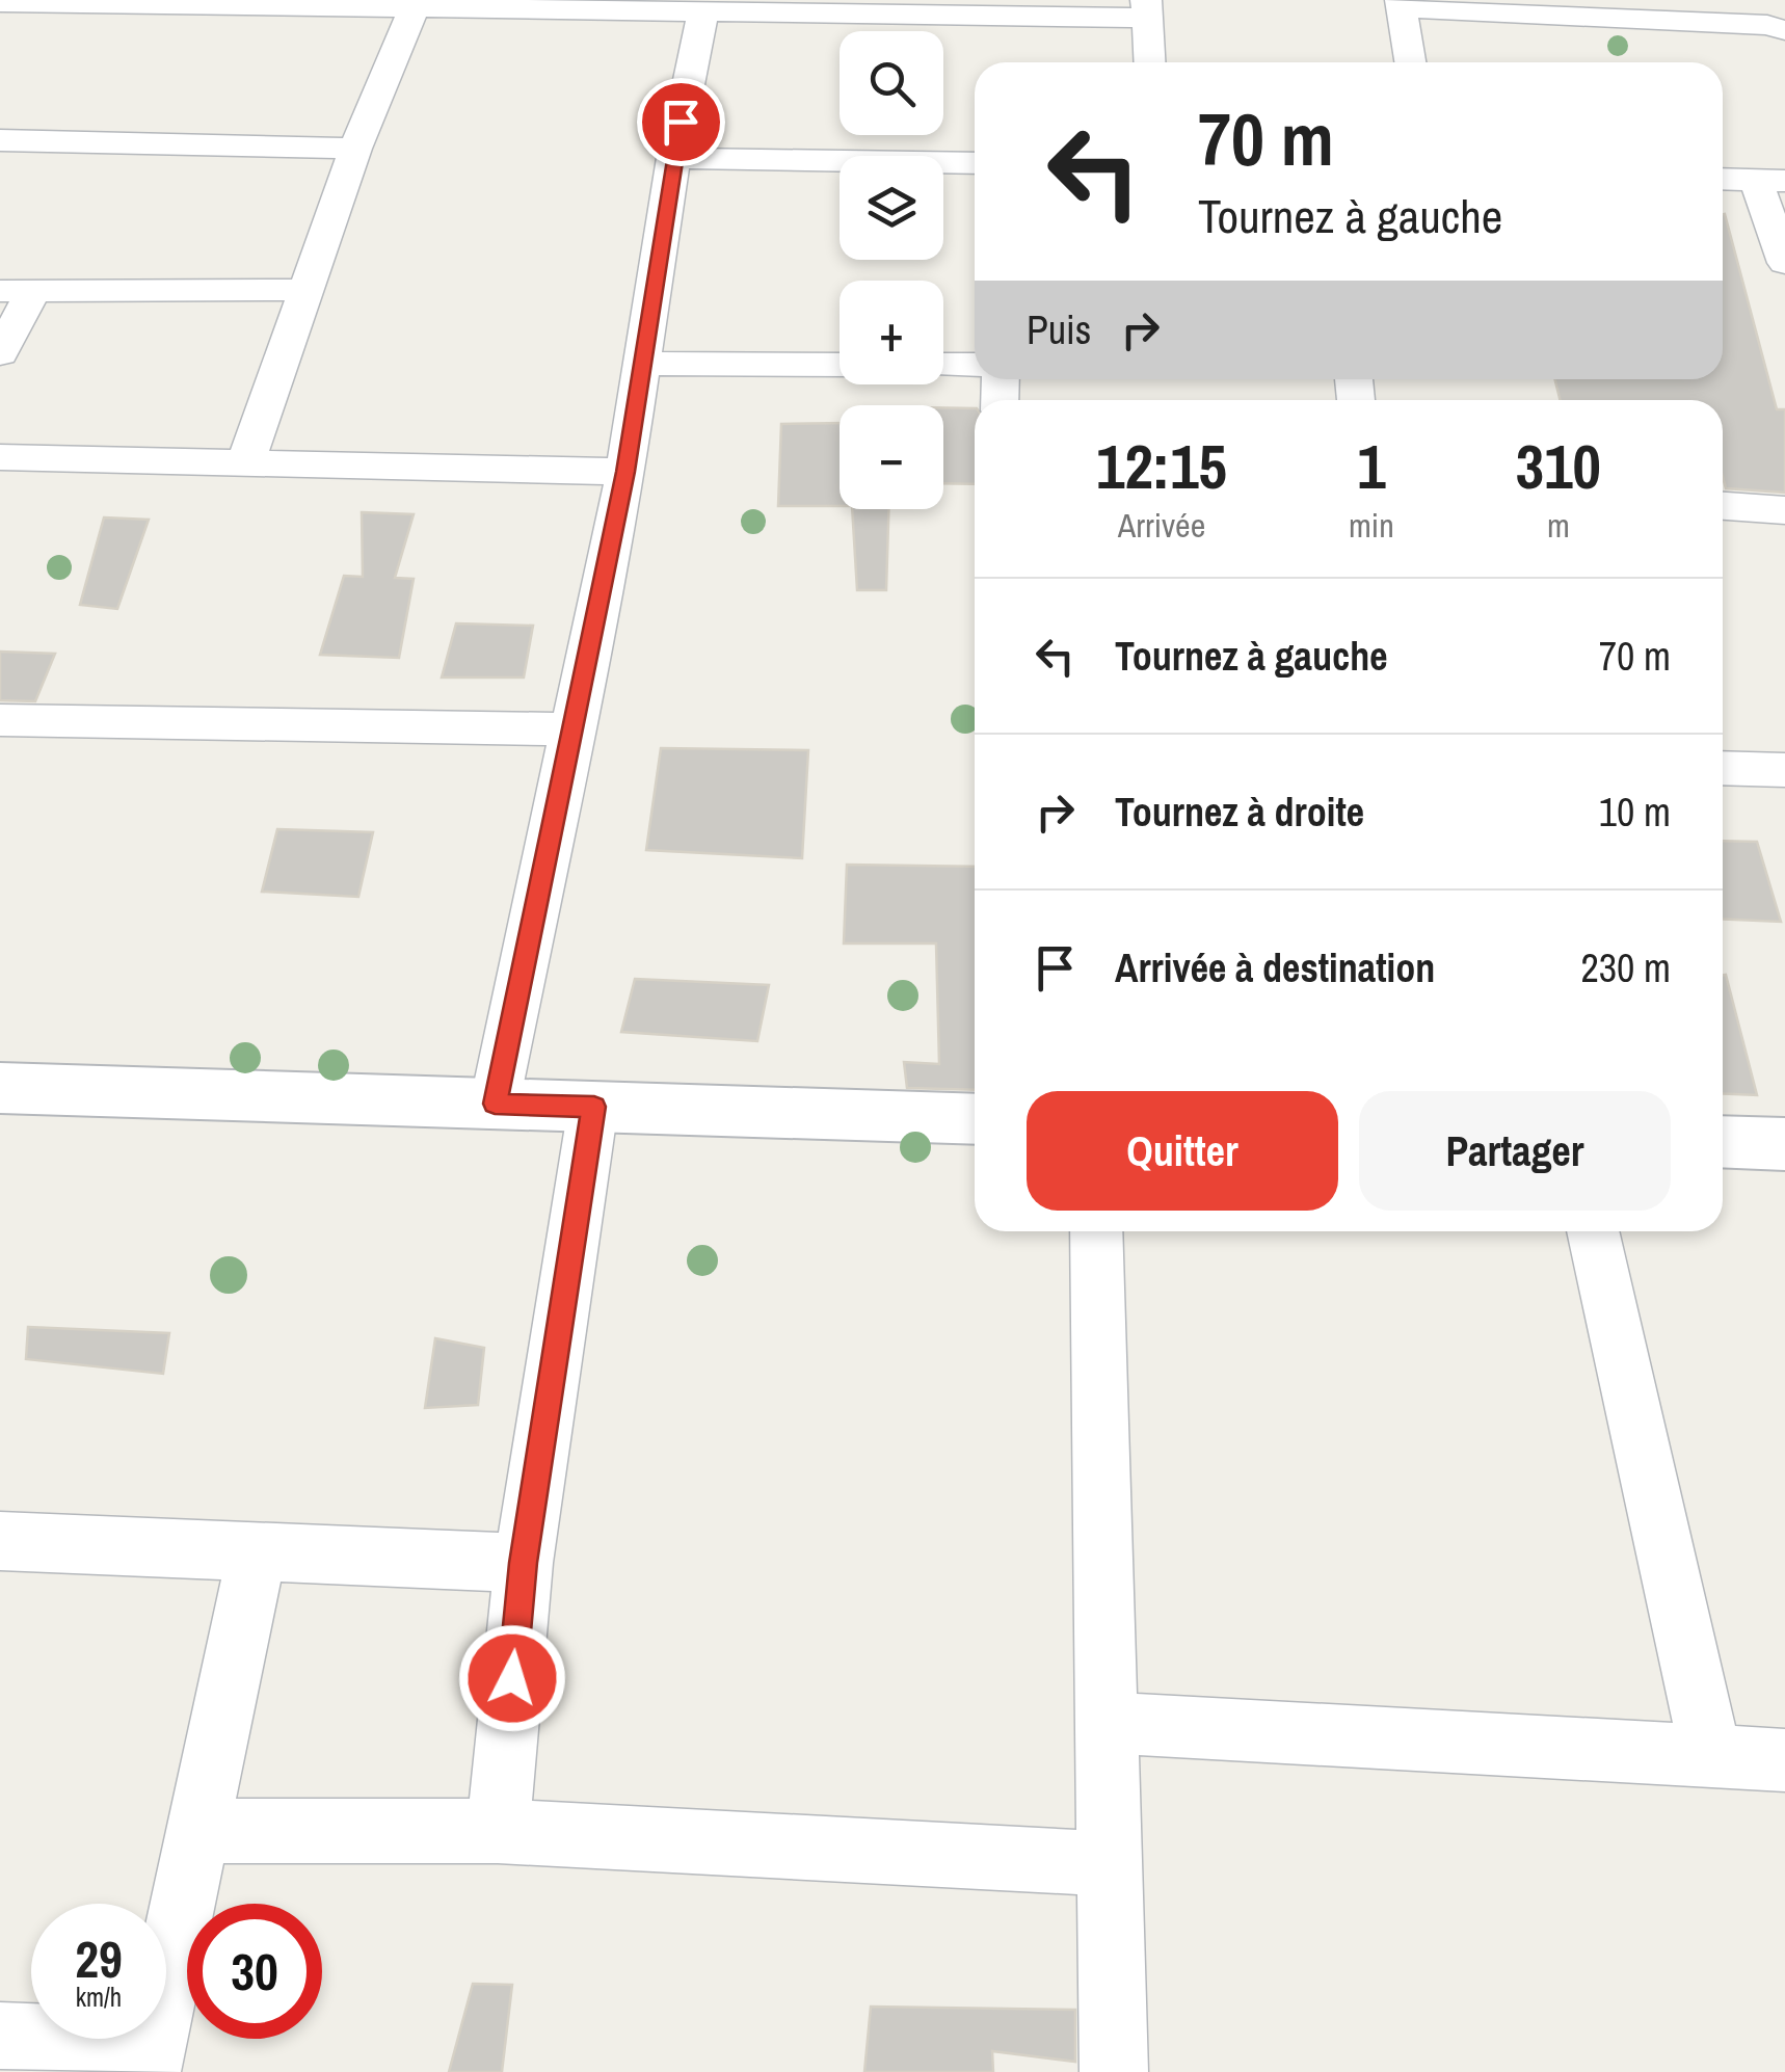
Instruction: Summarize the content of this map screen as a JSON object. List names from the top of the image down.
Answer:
{
  "page": {
    "map_buttons": ["+", "−"],
    "turn": ["70 m", "Tournez à gauche"],
    "then": "Puis",
    "eta": [
      "12:15",
      "Arrivée",
      "1",
      "min",
      "310",
      "m"
    ],
    "list": [
      {
        "name": "Tournez à gauche",
        "value": "70 m"
      },
      {
        "name": "Tournez à droite",
        "value": "10 m"
      },
      {
        "name": "Arrivée à destination",
        "value": "230 m"
      }
    ],
    "buttons": ["Quitter", "Partager"],
    "speed": "29 km/h",
    "limit": "30"
  }
}
